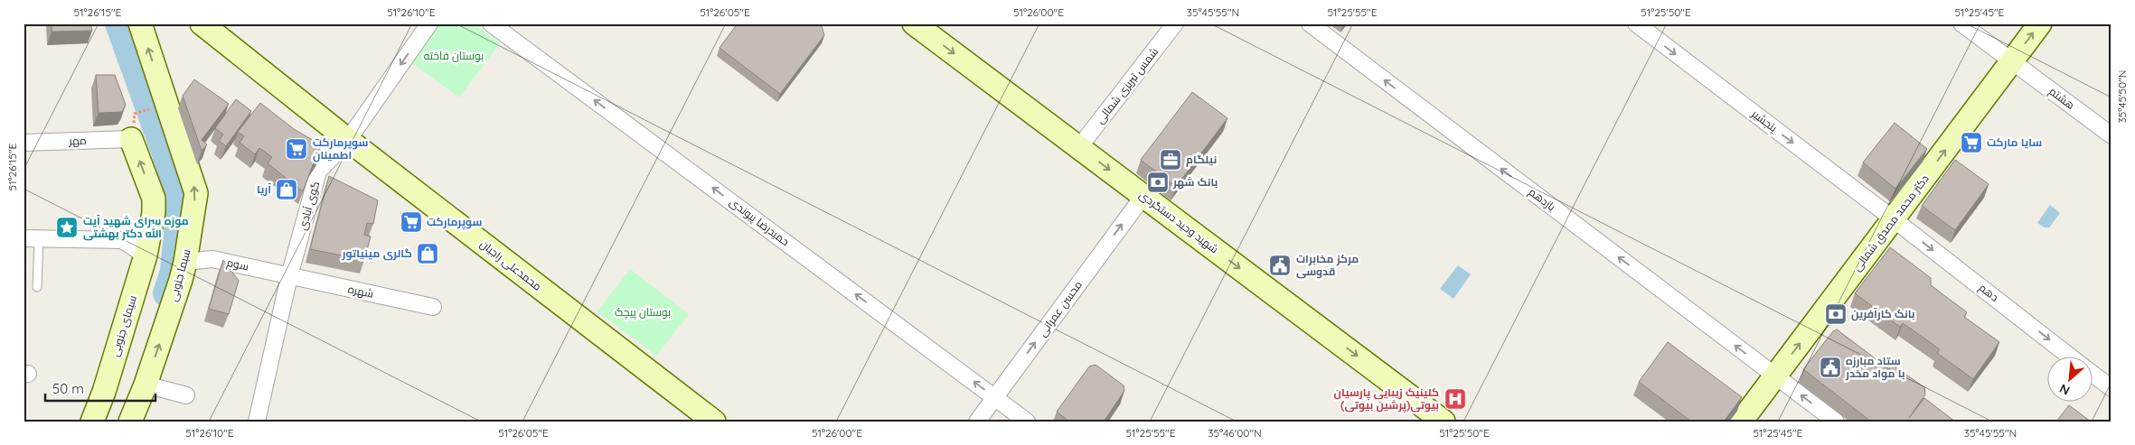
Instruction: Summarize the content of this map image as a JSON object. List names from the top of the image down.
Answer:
{
  "streets": {
    "main road": [
      "شهید وحید دستگردی",
      "دکتر محمد مصدق شمالی",
      "محمدعلی راجیان",
      "سیما جنوبی",
      "سیمای جنوبی"
    ],
    "street": [
      "شمس تبریزی شمالی",
      "هشتم",
      "پنجشیر",
      "مهر",
      "یازدهم",
      "گوی آبادی",
      "حمیدرضا پیوندی",
      "سوم",
      "شهره",
      "دهم",
      "محسن عمرانی"
    ]
  },
  "crossings": [
    ["شمس تبریزی شمالی", "شهید وحید دستگردی"],
    ["هشتم", "دکتر محمد مصدق شمالی"],
    ["پنجشیر", "دکتر محمد مصدق شمالی"],
    ["پنجشیر", "دهم"],
    ["یازدهم", "دکتر محمد مصدق شمالی"],
    ["گوی آبادی", "سوم"],
    ["گوی آبادی", "محمدعلی راجیان"],
    ["گوی آبادی", "شهره"],
    ["حمیدرضا پیوندی", "محسن عمرانی"],
    ["شهید وحید دستگردی", "محسن عمرانی"],
    ["دکتر محمد مصدق شمالی", "دهم"],
    ["سوم", "سیما جنوبی"],
    ["سوم", "شهره"]
  ],
  "one_way": [
    "پنجشیر",
    "یازدهم",
    "حمیدرضا پیوندی",
    "شهید وحید دستگردی",
    "دکتر محمد مصدق شمالی",
    "دهم",
    "محسن عمرانی"
  ],
  "parks": ["بوستان فاخته", "بوستان پیچک"],
  "places": {
    "supermarket": ["سایا مارکت", "سوپرمارکت اطمینان", "سوپرمارکت"],
    "office": ["نیلگام"],
    "bank": ["بانک شهر", "بانک کارآفرین"],
    "shop": ["آریا", "گالری مینیاتور"],
    "place": ["موزه سرای شهید آیت الله دکتر بهشتی"],
    "public building": ["مرکز مخابرات قدوسی", "ستاد مبارزه با مواد مخدر"],
    "hospital": ["کلینیک زیبایی پارسیان بیوتی(پرشین بیوتی)"]
  },
  "scale_bar": "50 m",
  "north": "bottom left",
  "coordinates": [
    "51°26'15\"E",
    "51°26'10\"E",
    "51°26'05\"E",
    "51°26'00\"E",
    "35°45'55\"N",
    "51°25'55\"E",
    "51°25'50\"E",
    "51°25'45\"E",
    "35°45'50\"N",
    "35°46'00\"N"
  ]
}
